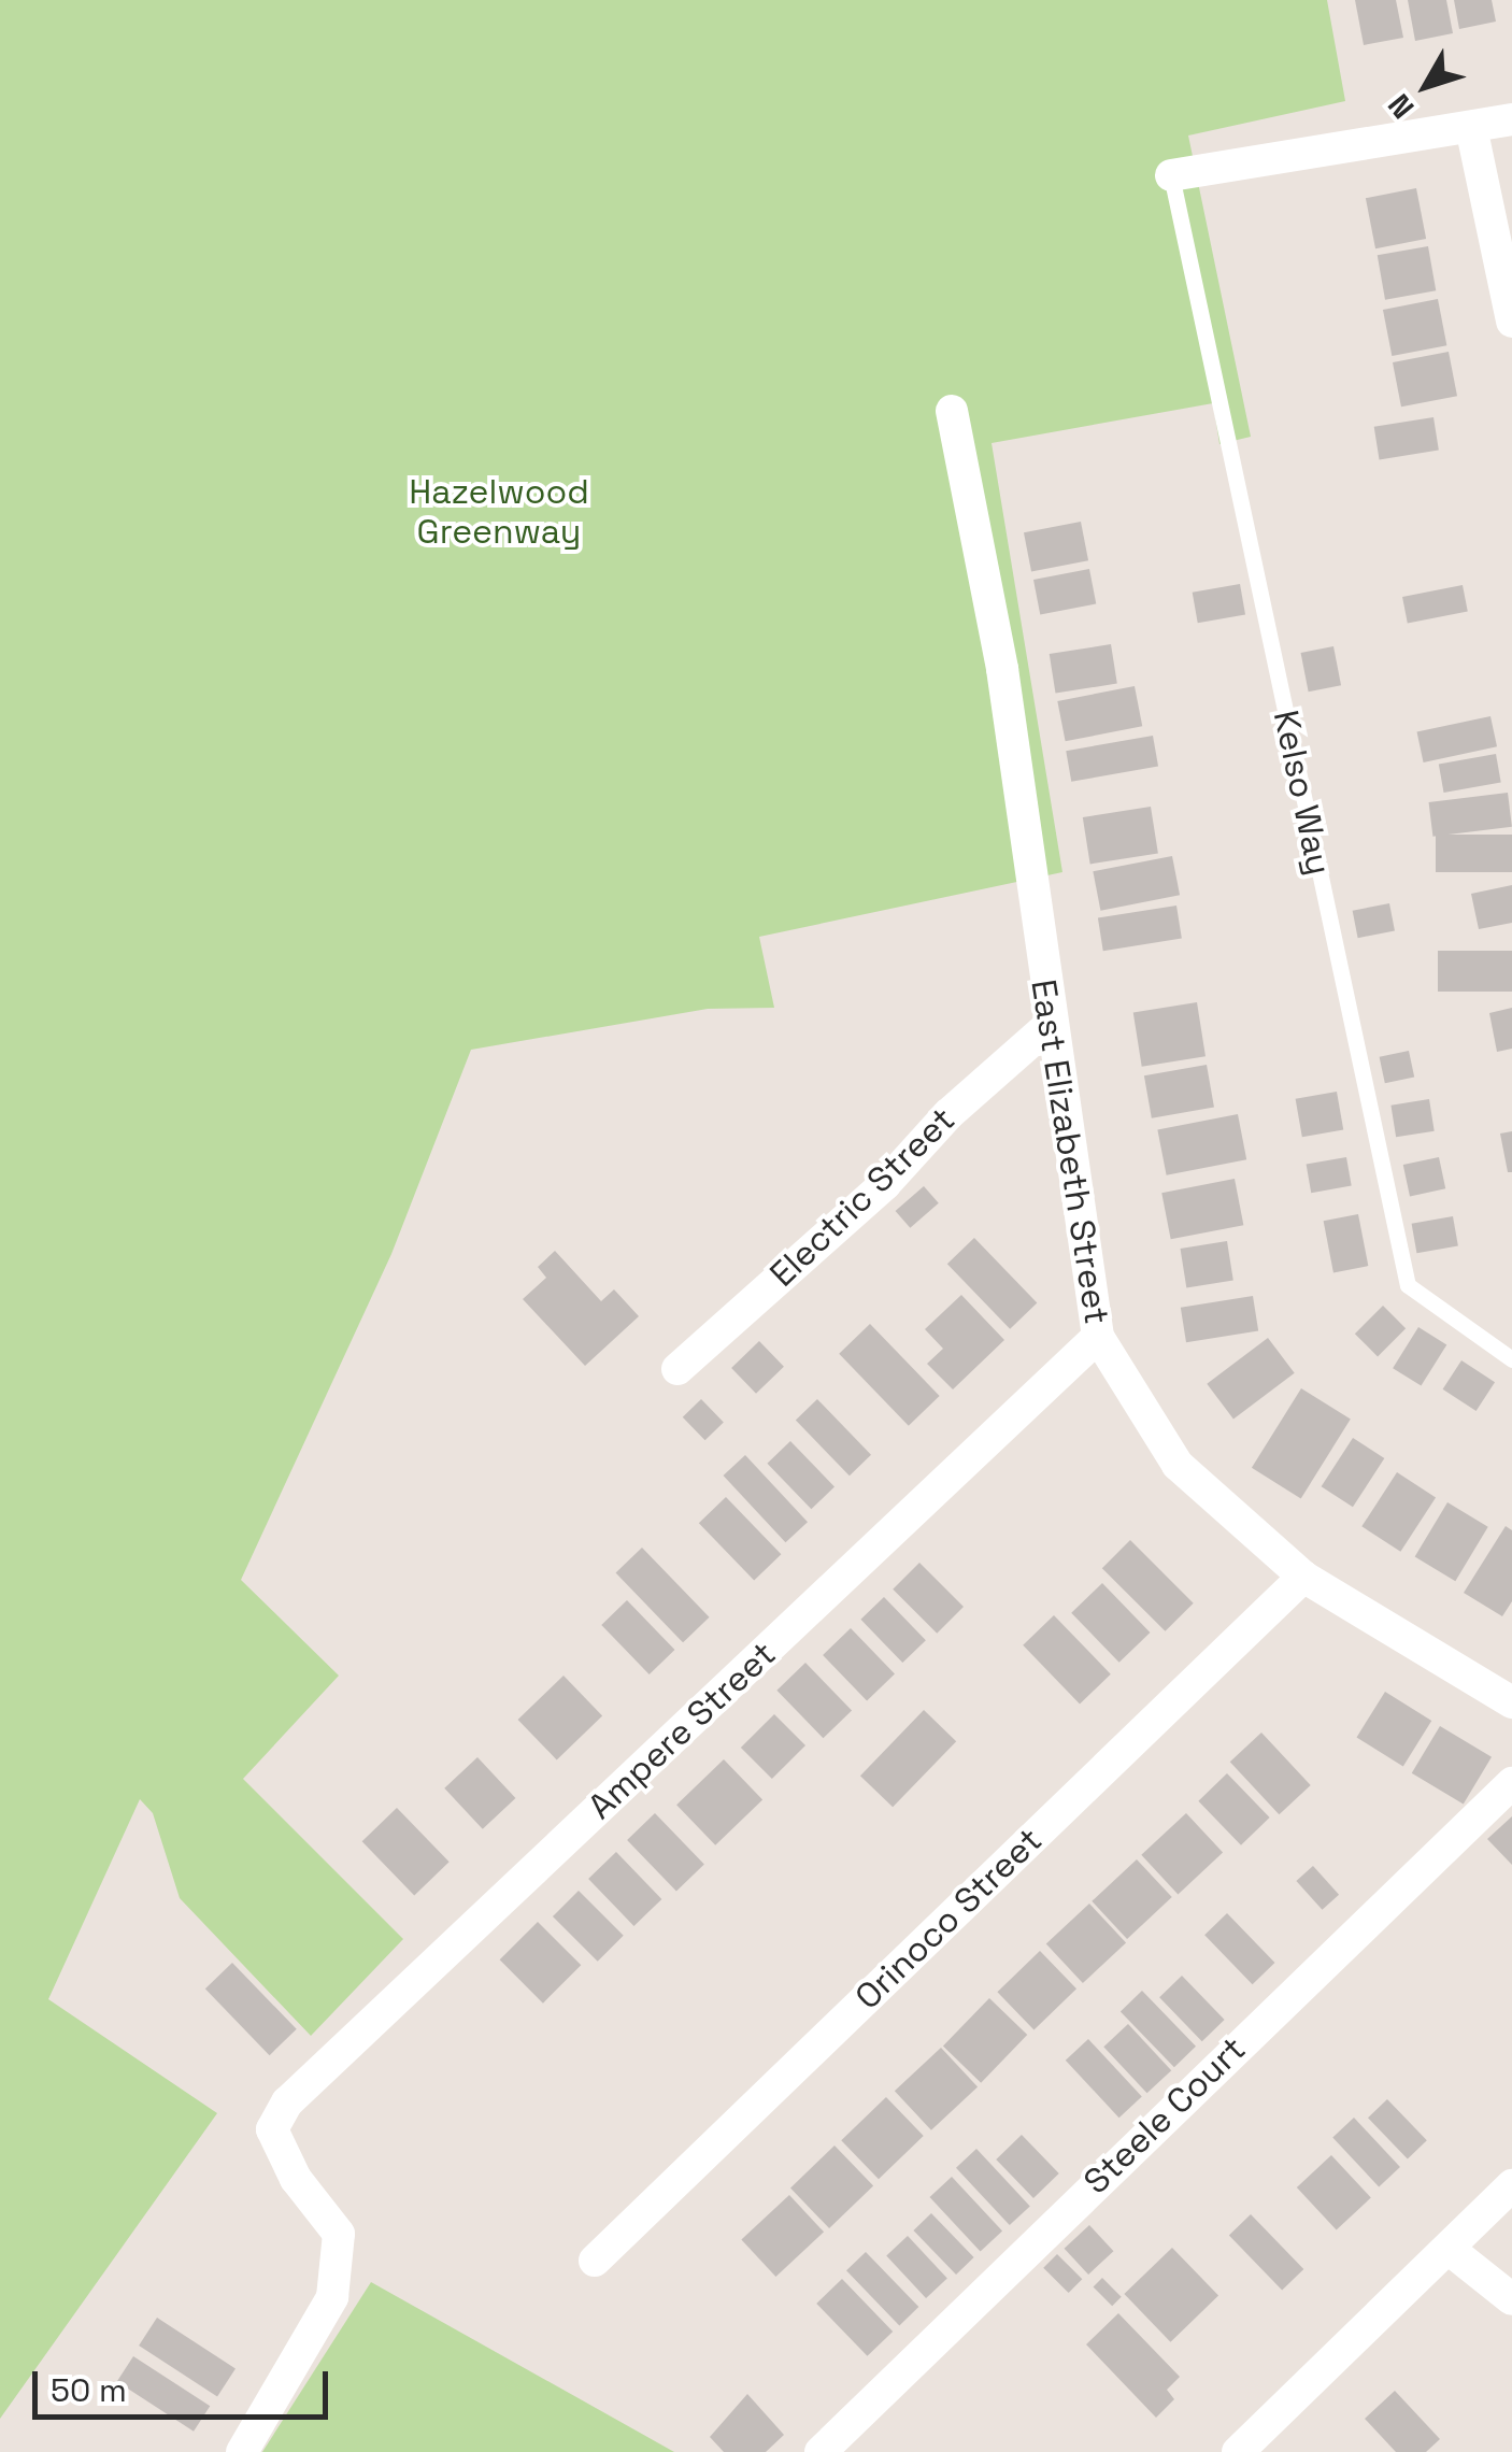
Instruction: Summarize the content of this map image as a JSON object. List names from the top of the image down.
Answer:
{
  "streets": {
    "street": [
      "East Elizabeth Street",
      "Electric Street",
      "Ampere Street",
      "Orinoco Street",
      "Steele Court"
    ],
    "lane": ["Kelso Way"]
  },
  "crossings": [
    ["East Elizabeth Street", "Electric Street"],
    ["East Elizabeth Street", "Ampere Street"],
    ["East Elizabeth Street", "Orinoco Street"]
  ],
  "parks": ["Hazelwood Greenway"],
  "scale_bar": "50 m",
  "north": "bottom left"
}
